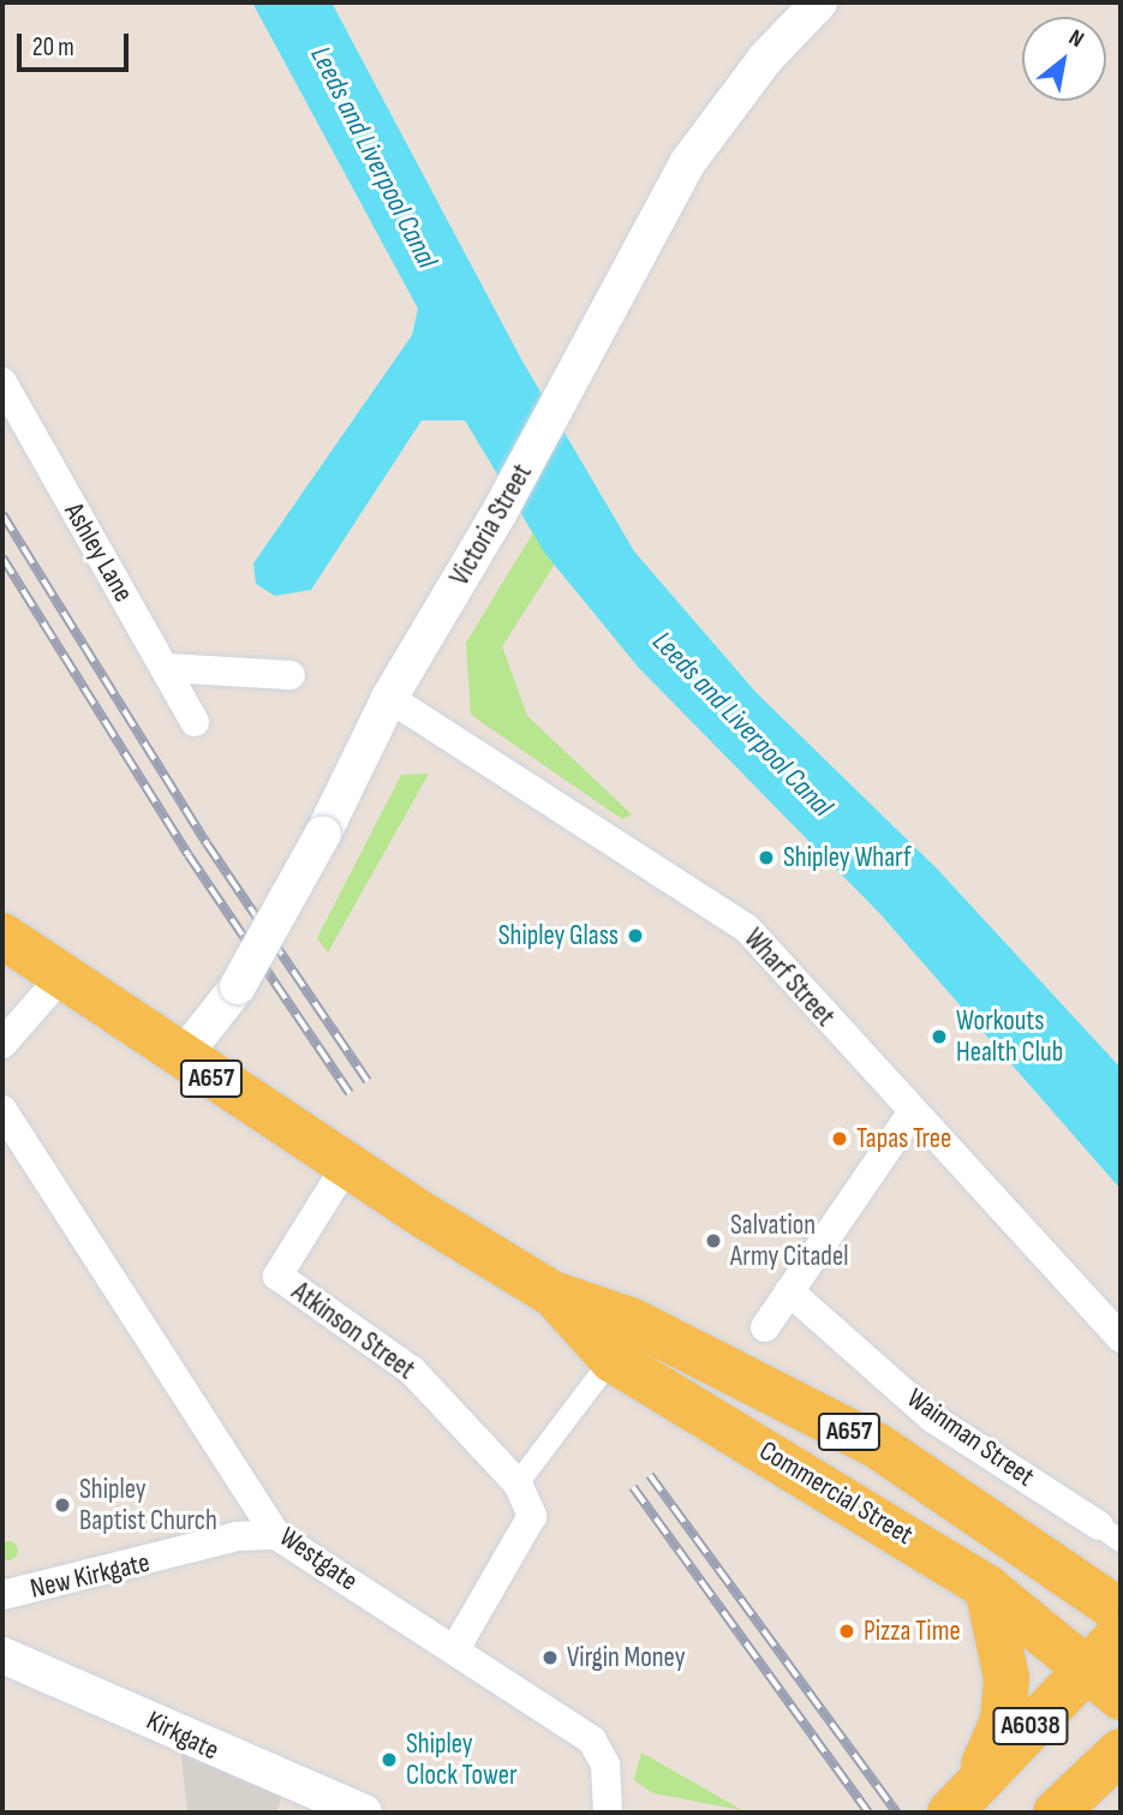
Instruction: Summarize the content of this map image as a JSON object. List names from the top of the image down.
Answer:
{
  "streets": {
    "main road": ["A657", "Commercial Street", "A6038"],
    "street": [
      "Victoria Street",
      "Ashley Lane",
      "Wharf Street",
      "Atkinson Street",
      "Wainman Street",
      "Westgate",
      "New Kirkgate",
      "Kirkgate"
    ]
  },
  "crossings": [
    ["Victoria Street", "Wharf Street"],
    ["Victoria Street", "Commercial Street"],
    ["Atkinson Street", "Commercial Street"],
    ["Atkinson Street", "Westgate"],
    ["Commercial Street", "A6038"],
    ["Westgate", "New Kirkgate"]
  ],
  "water": ["Leeds and Liverpool Canal"],
  "places": [
    "Shipley Wharf",
    "Shipley Glass",
    "Workouts Health Club",
    "Tapas Tree",
    "Salvation Army Citadel",
    "Shipley Baptist Church",
    "Pizza Time",
    "Virgin Money",
    "Shipley Clock Tower"
  ],
  "scale_bar": "20 m",
  "north": "top right"
}
